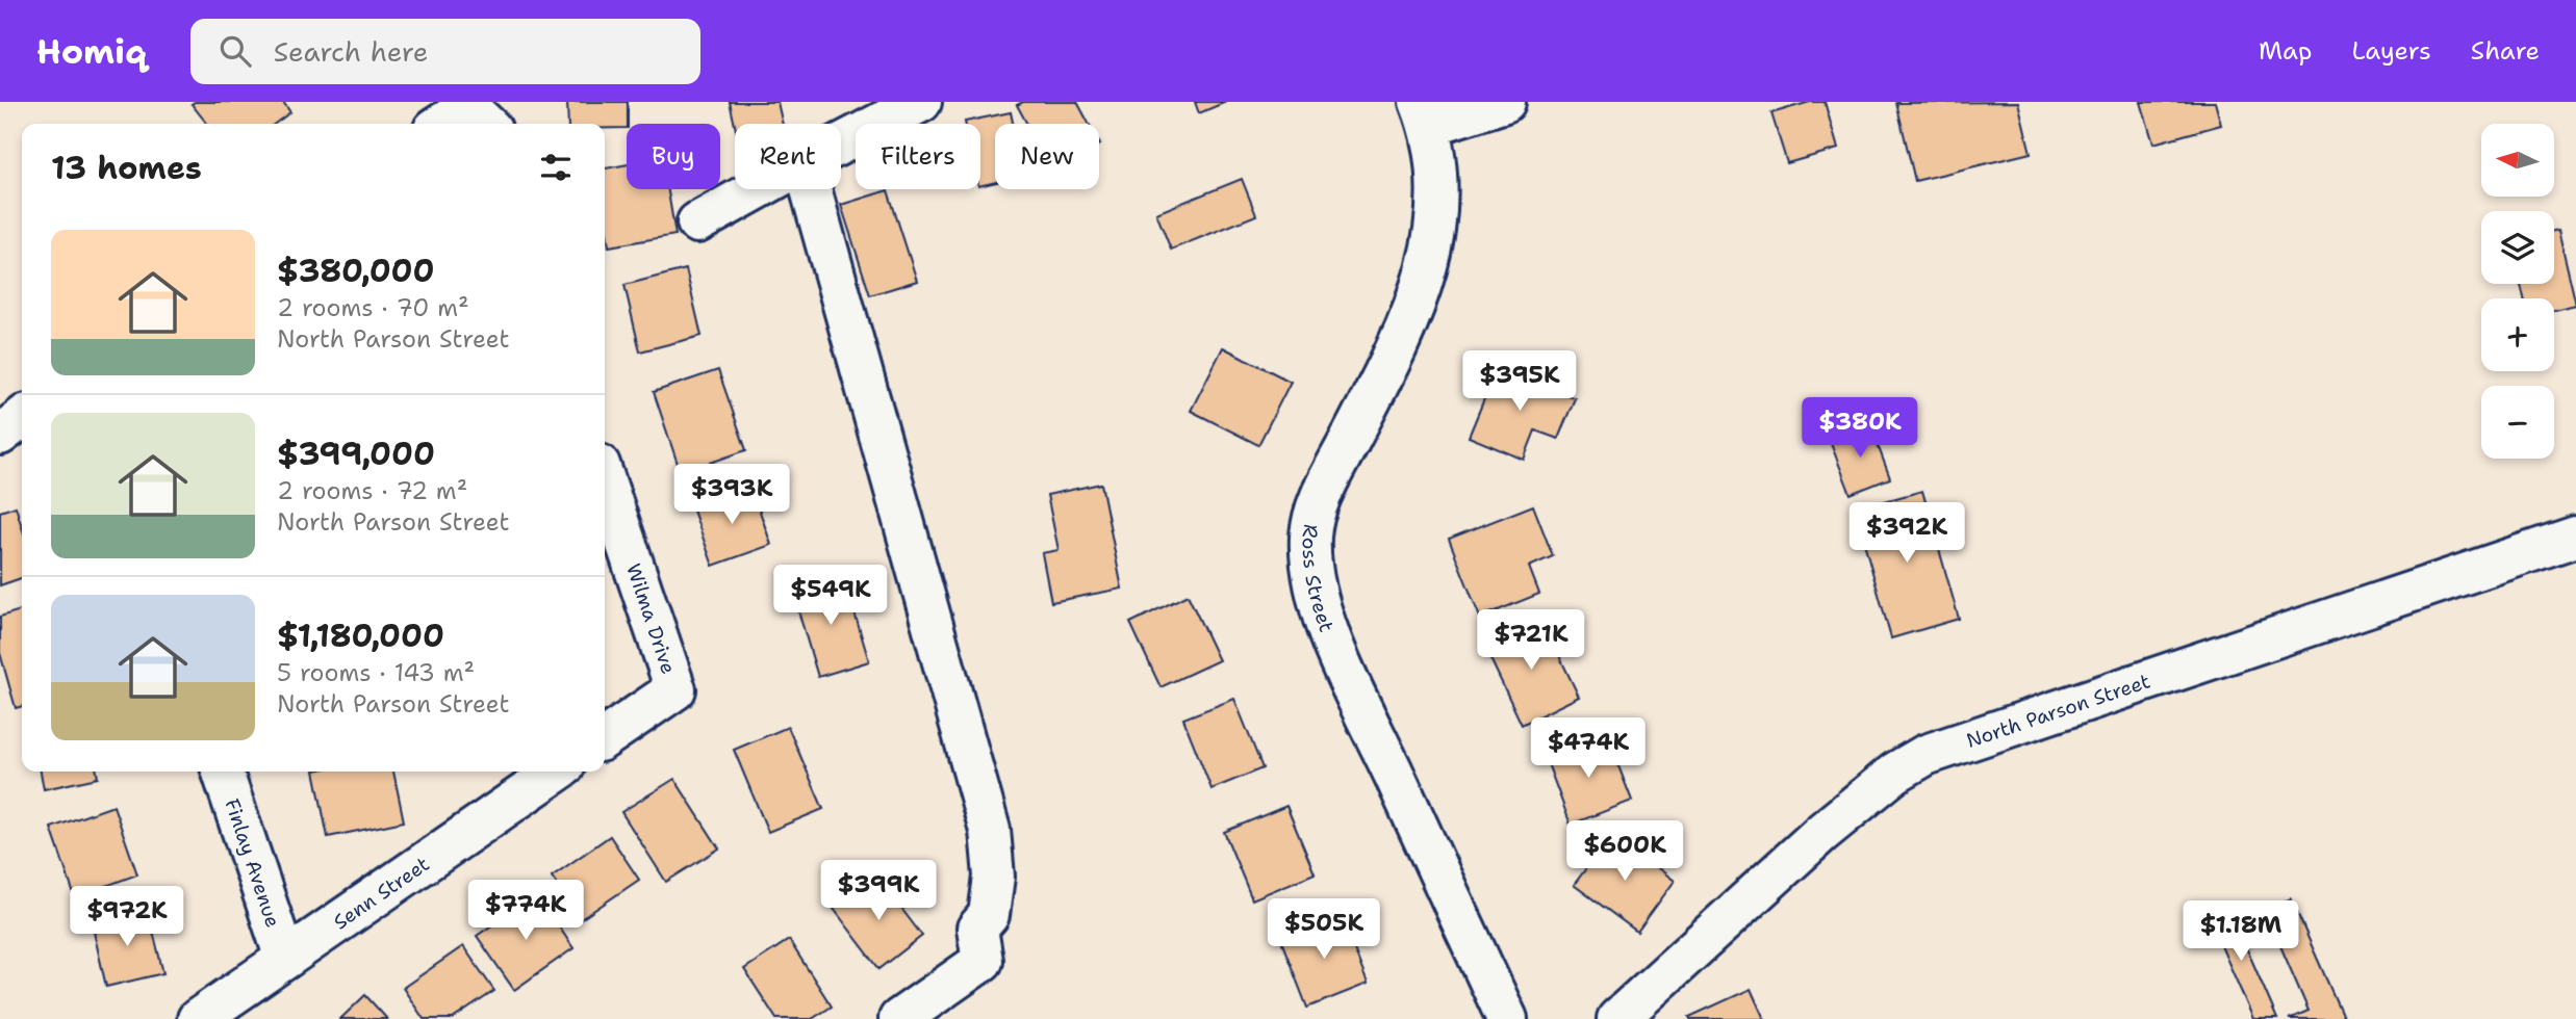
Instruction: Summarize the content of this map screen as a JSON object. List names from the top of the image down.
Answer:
{
  "streets": {
    "street": [
      "Ross Street",
      "Wilma Drive",
      "North Parson Street",
      "Finlay Avenue",
      "Senn Street"
    ]
  },
  "crossings": [
    ["Finlay Avenue", "Senn Street"]
  ],
  "north": "left",
  "page": {
    "header": "Homiq",
    "search": "Search here",
    "nav": ["Map", "Layers", "Share"],
    "map_buttons": ["+", "−"],
    "chip": [
      "Buy",
      "Rent",
      "Filters",
      "New"
    ],
    "heading": "13 homes",
    "list": [
      {
        "name": "$380,000",
        "note": "2 rooms · 70 m² · North Parson Street"
      },
      {
        "name": "$399,000",
        "note": "2 rooms · 72 m² · North Parson Street"
      },
      {
        "name": "$1,180,000",
        "note": "5 rooms · 143 m² · North Parson Street"
      }
    ],
    "price": [
      "$395K",
      "$380K",
      "$393K",
      "$392K",
      "$549K",
      "$721K",
      "$474K",
      "$600K",
      "$399K",
      "$774K",
      "$972K",
      "$505K",
      "$1.18M"
    ]
  }
}
